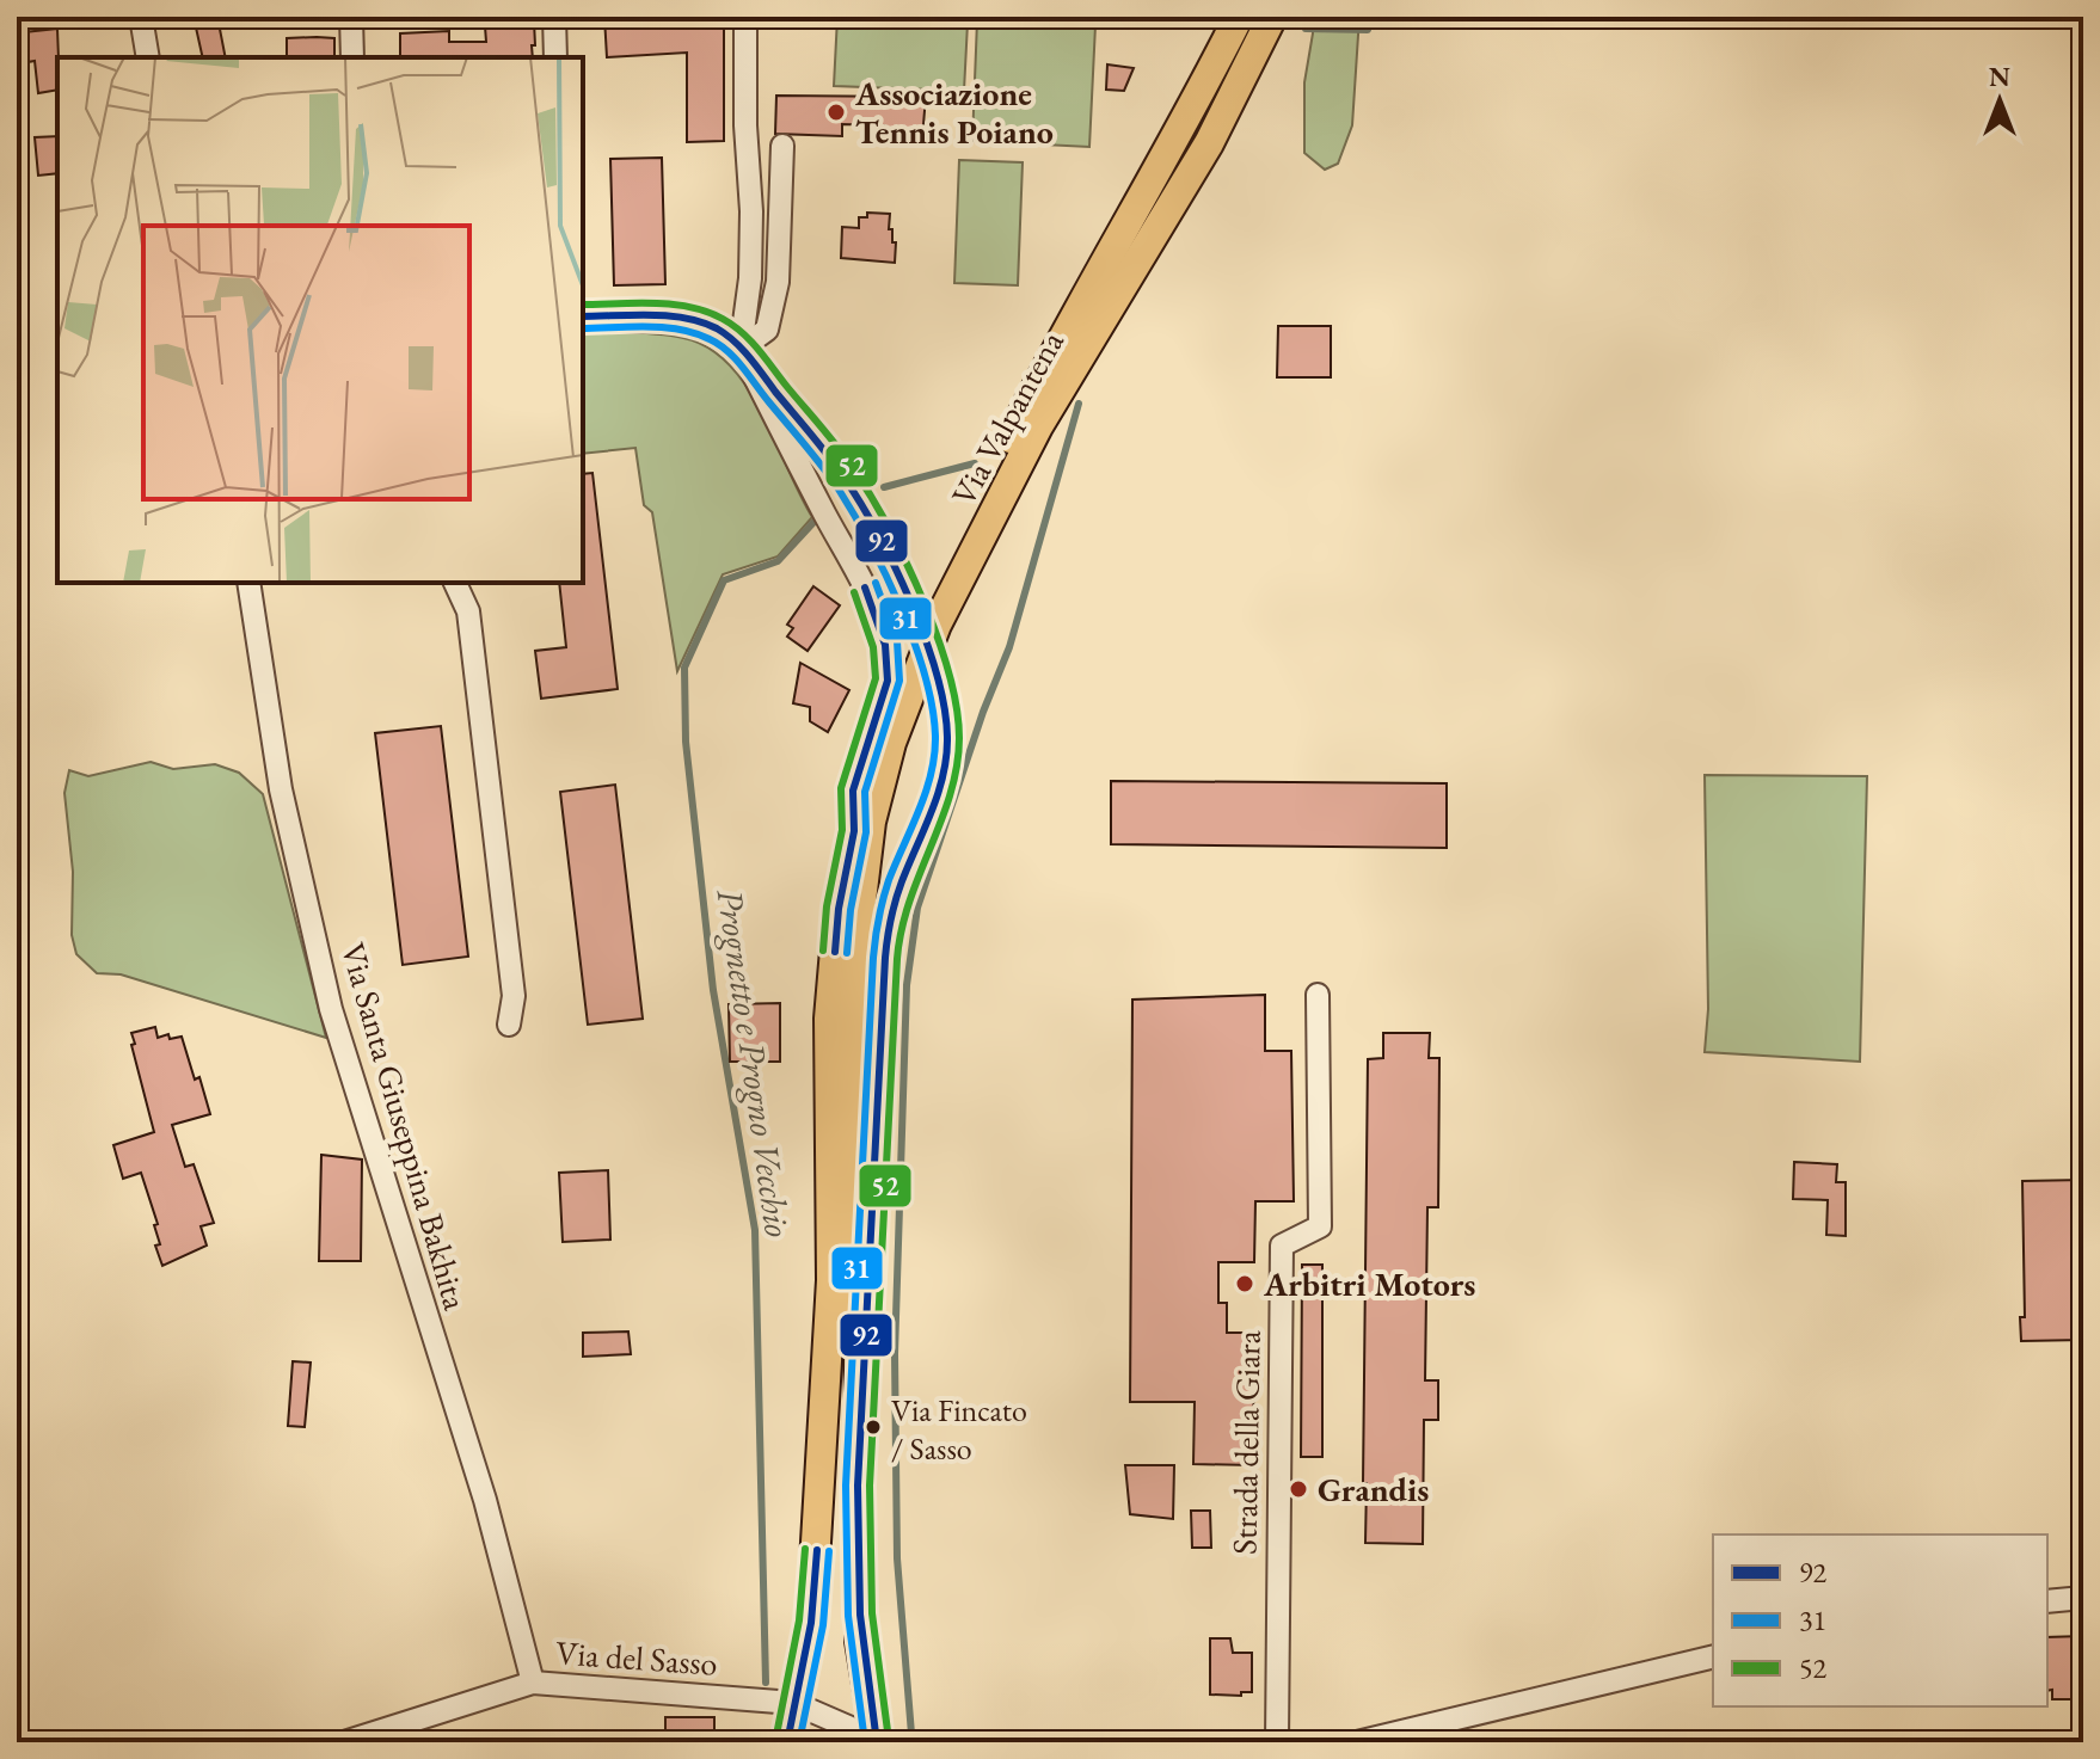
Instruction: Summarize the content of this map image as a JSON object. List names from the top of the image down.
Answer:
{
  "streets": {
    "main road": ["Via Valpantena"],
    "street": ["Via Santa Giuseppina Bakhita", "Strada della Giara", "Via del Sasso"]
  },
  "crossings": [
    ["Via Santa Giuseppina Bakhita", "Via del Sasso"]
  ],
  "water": ["Prognetto e Progno Vecchio"],
  "places": [
    "Associazione Tennis Poiano",
    "Arbitri Motors",
    "Via Fincato / Sasso",
    "Grandis"
  ],
  "lines": ["transit line 52", "transit line 92", "transit line 31"],
  "legend": ["92", "31", "52"],
  "north": "top"
}
